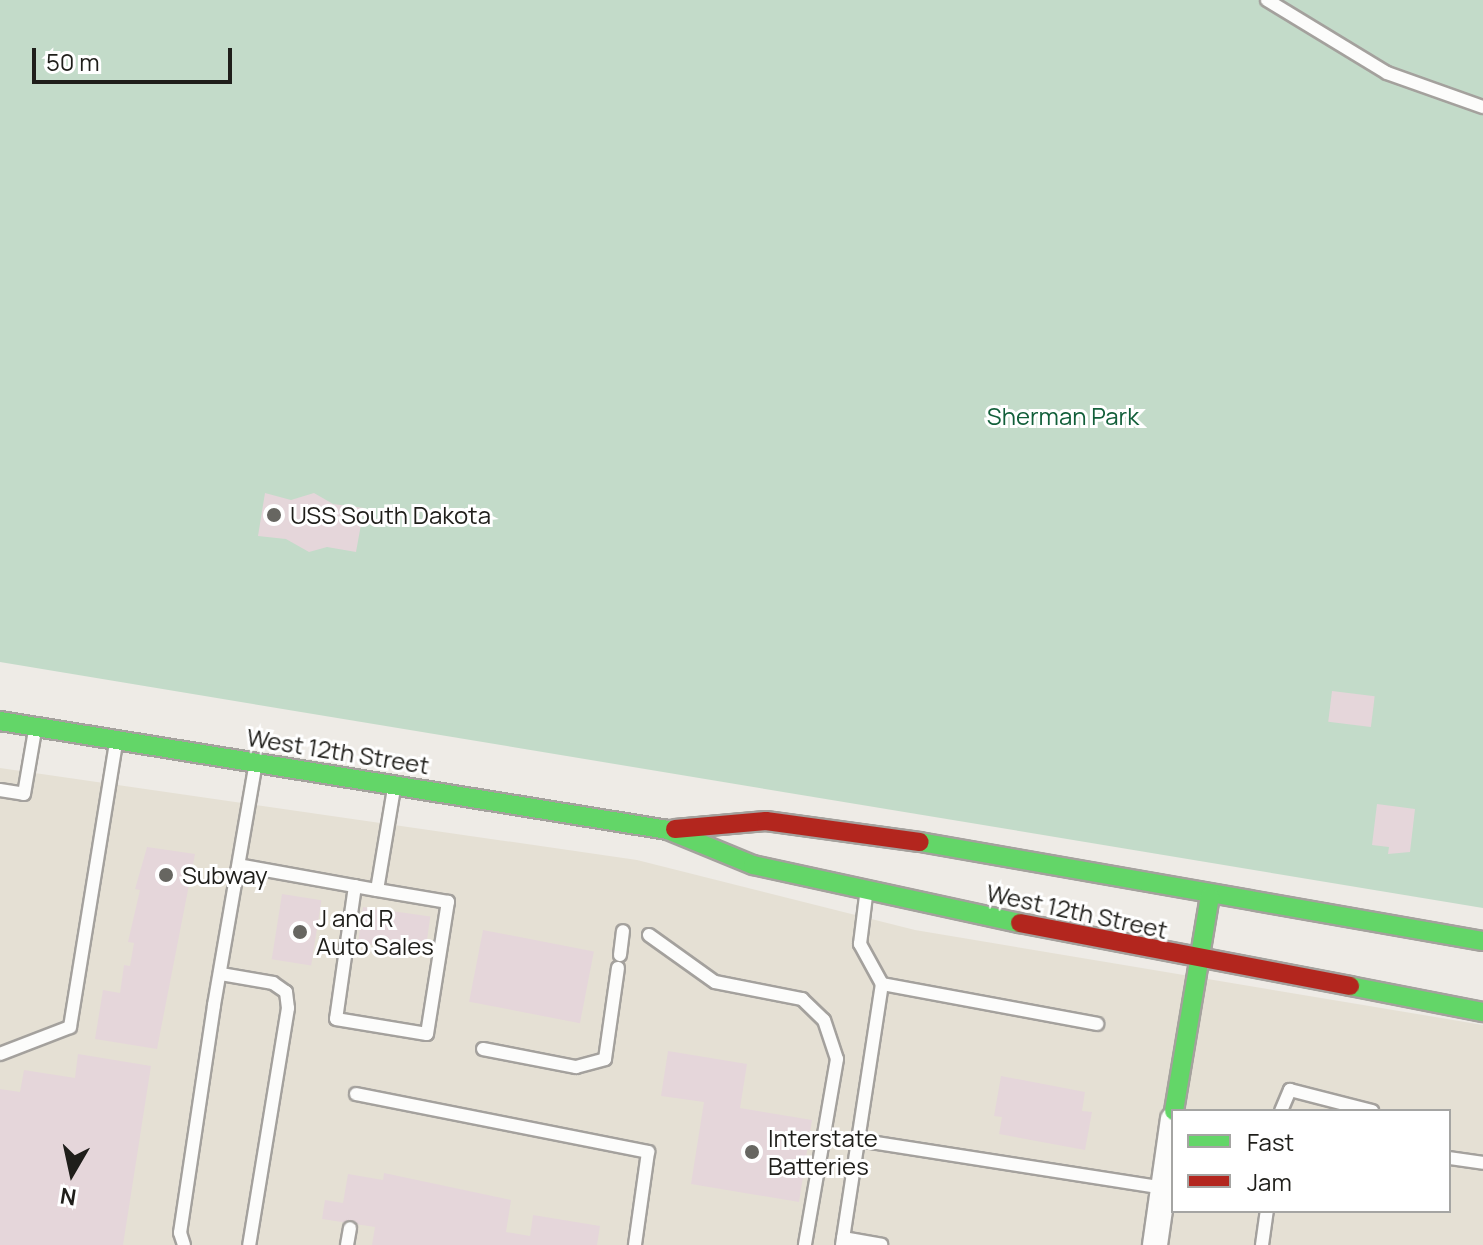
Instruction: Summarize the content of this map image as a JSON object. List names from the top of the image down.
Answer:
{
  "streets": {
    "main road": ["West 12th Street"]
  },
  "parks": ["Sherman Park"],
  "places": [
    "USS South Dakota",
    "Subway",
    "J and R Auto Sales",
    "Interstate Batteries"
  ],
  "legend": ["Fast", "Jam"],
  "scale_bar": "50 m",
  "north": "bottom"
}
